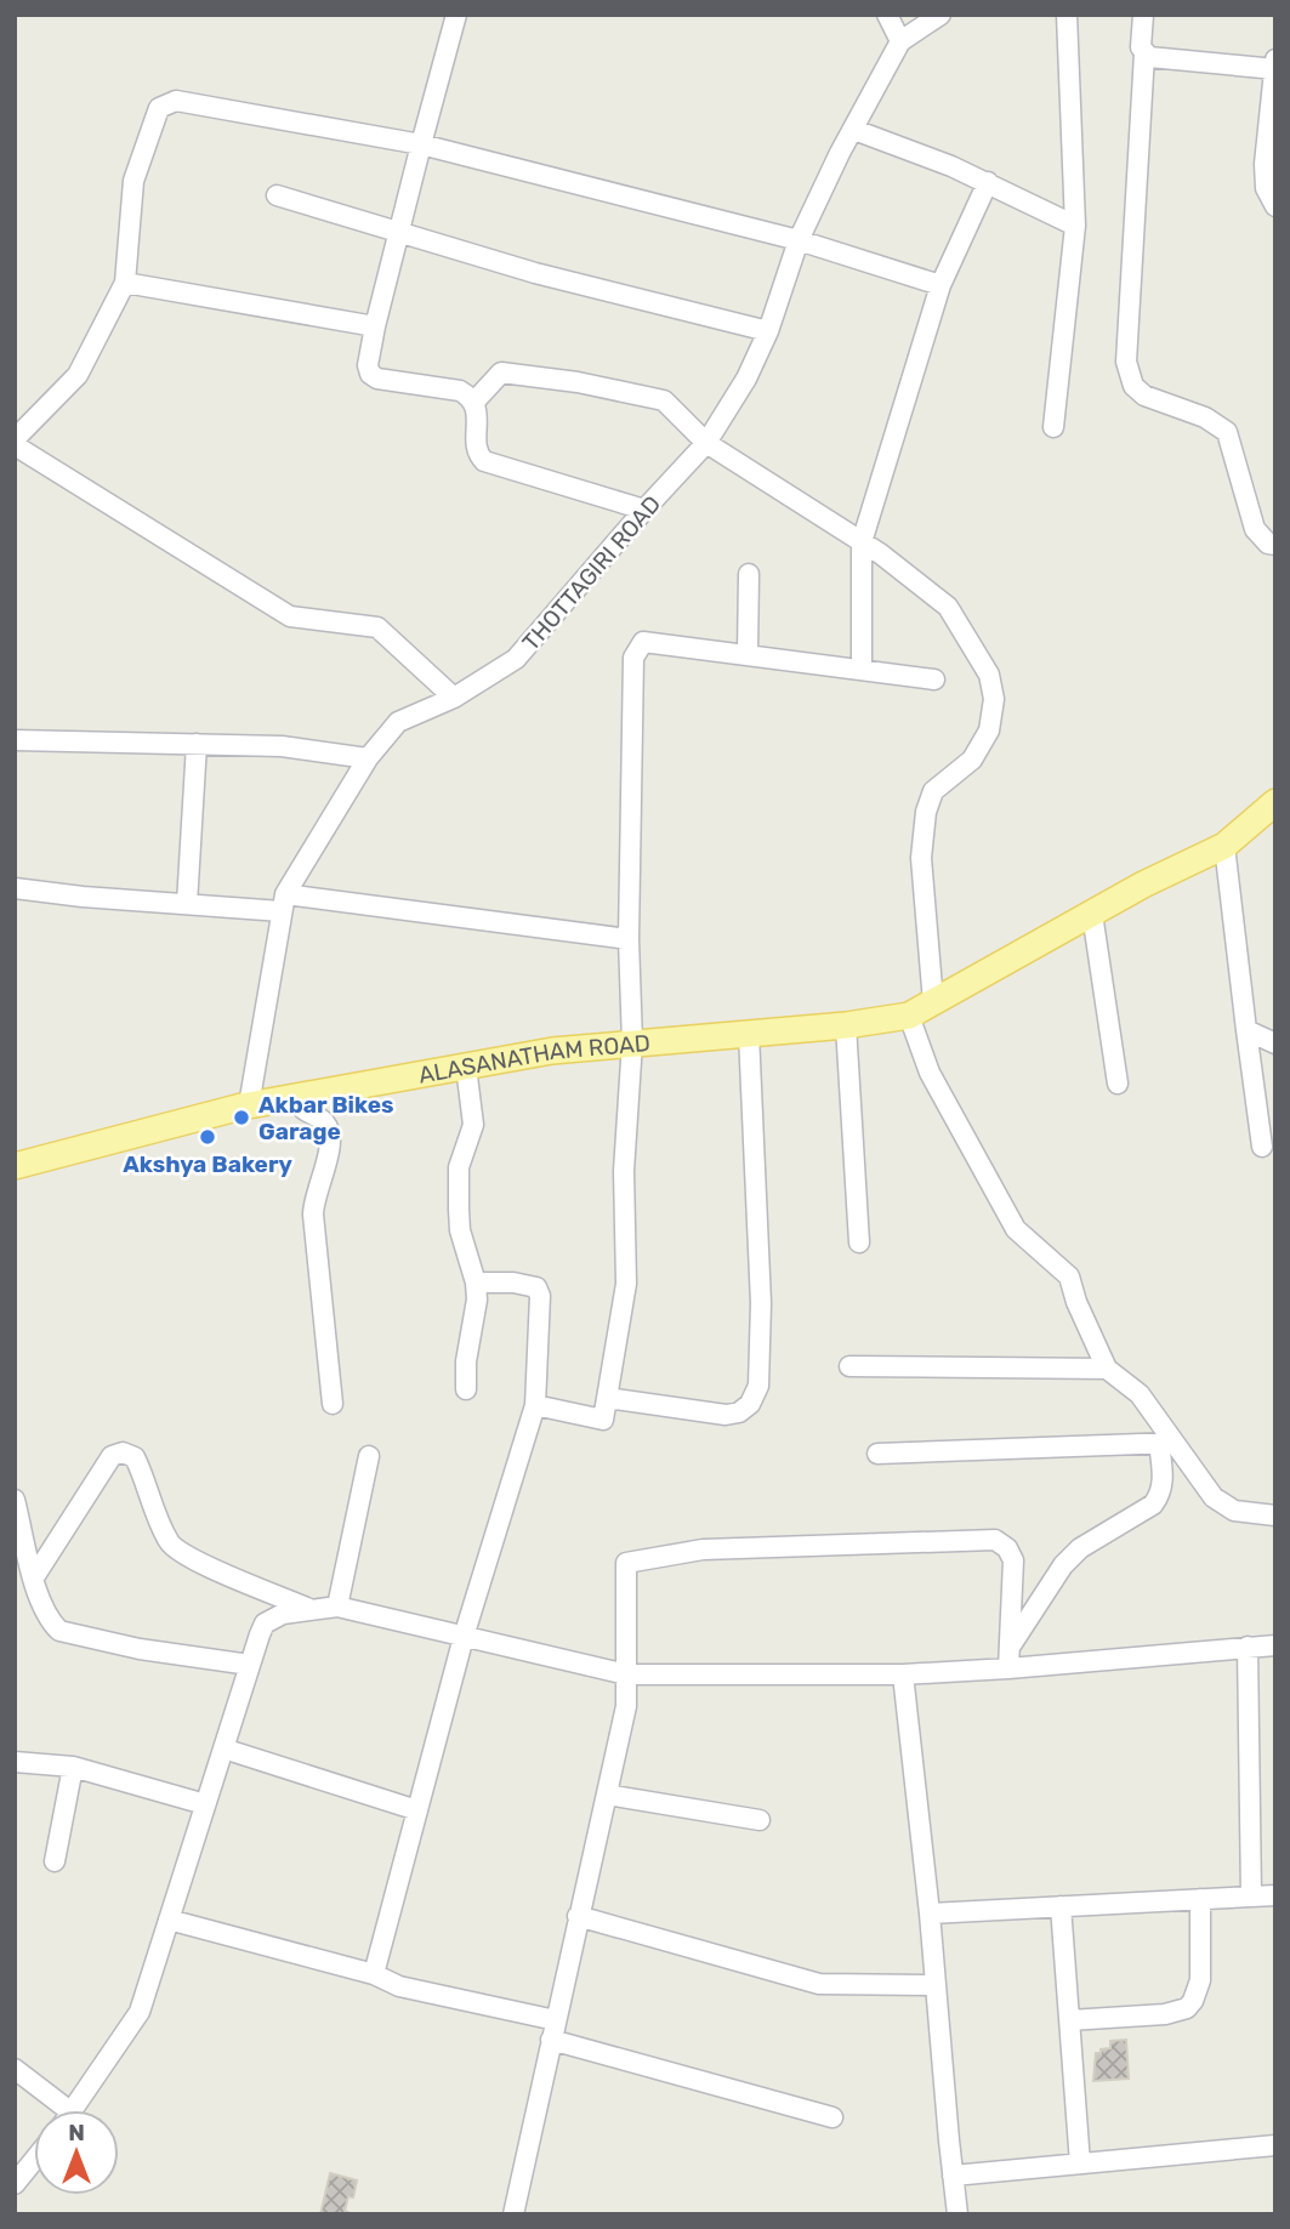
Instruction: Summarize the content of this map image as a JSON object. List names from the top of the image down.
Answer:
{
  "streets": {
    "main road": ["ALASANATHAM ROAD"],
    "street": ["THOTTAGIRI ROAD"]
  },
  "crossings": [
    ["THOTTAGIRI ROAD", "ALASANATHAM ROAD"]
  ],
  "places": ["Akbar Bikes Garage", "Akshya Bakery"],
  "north": "top"
}
